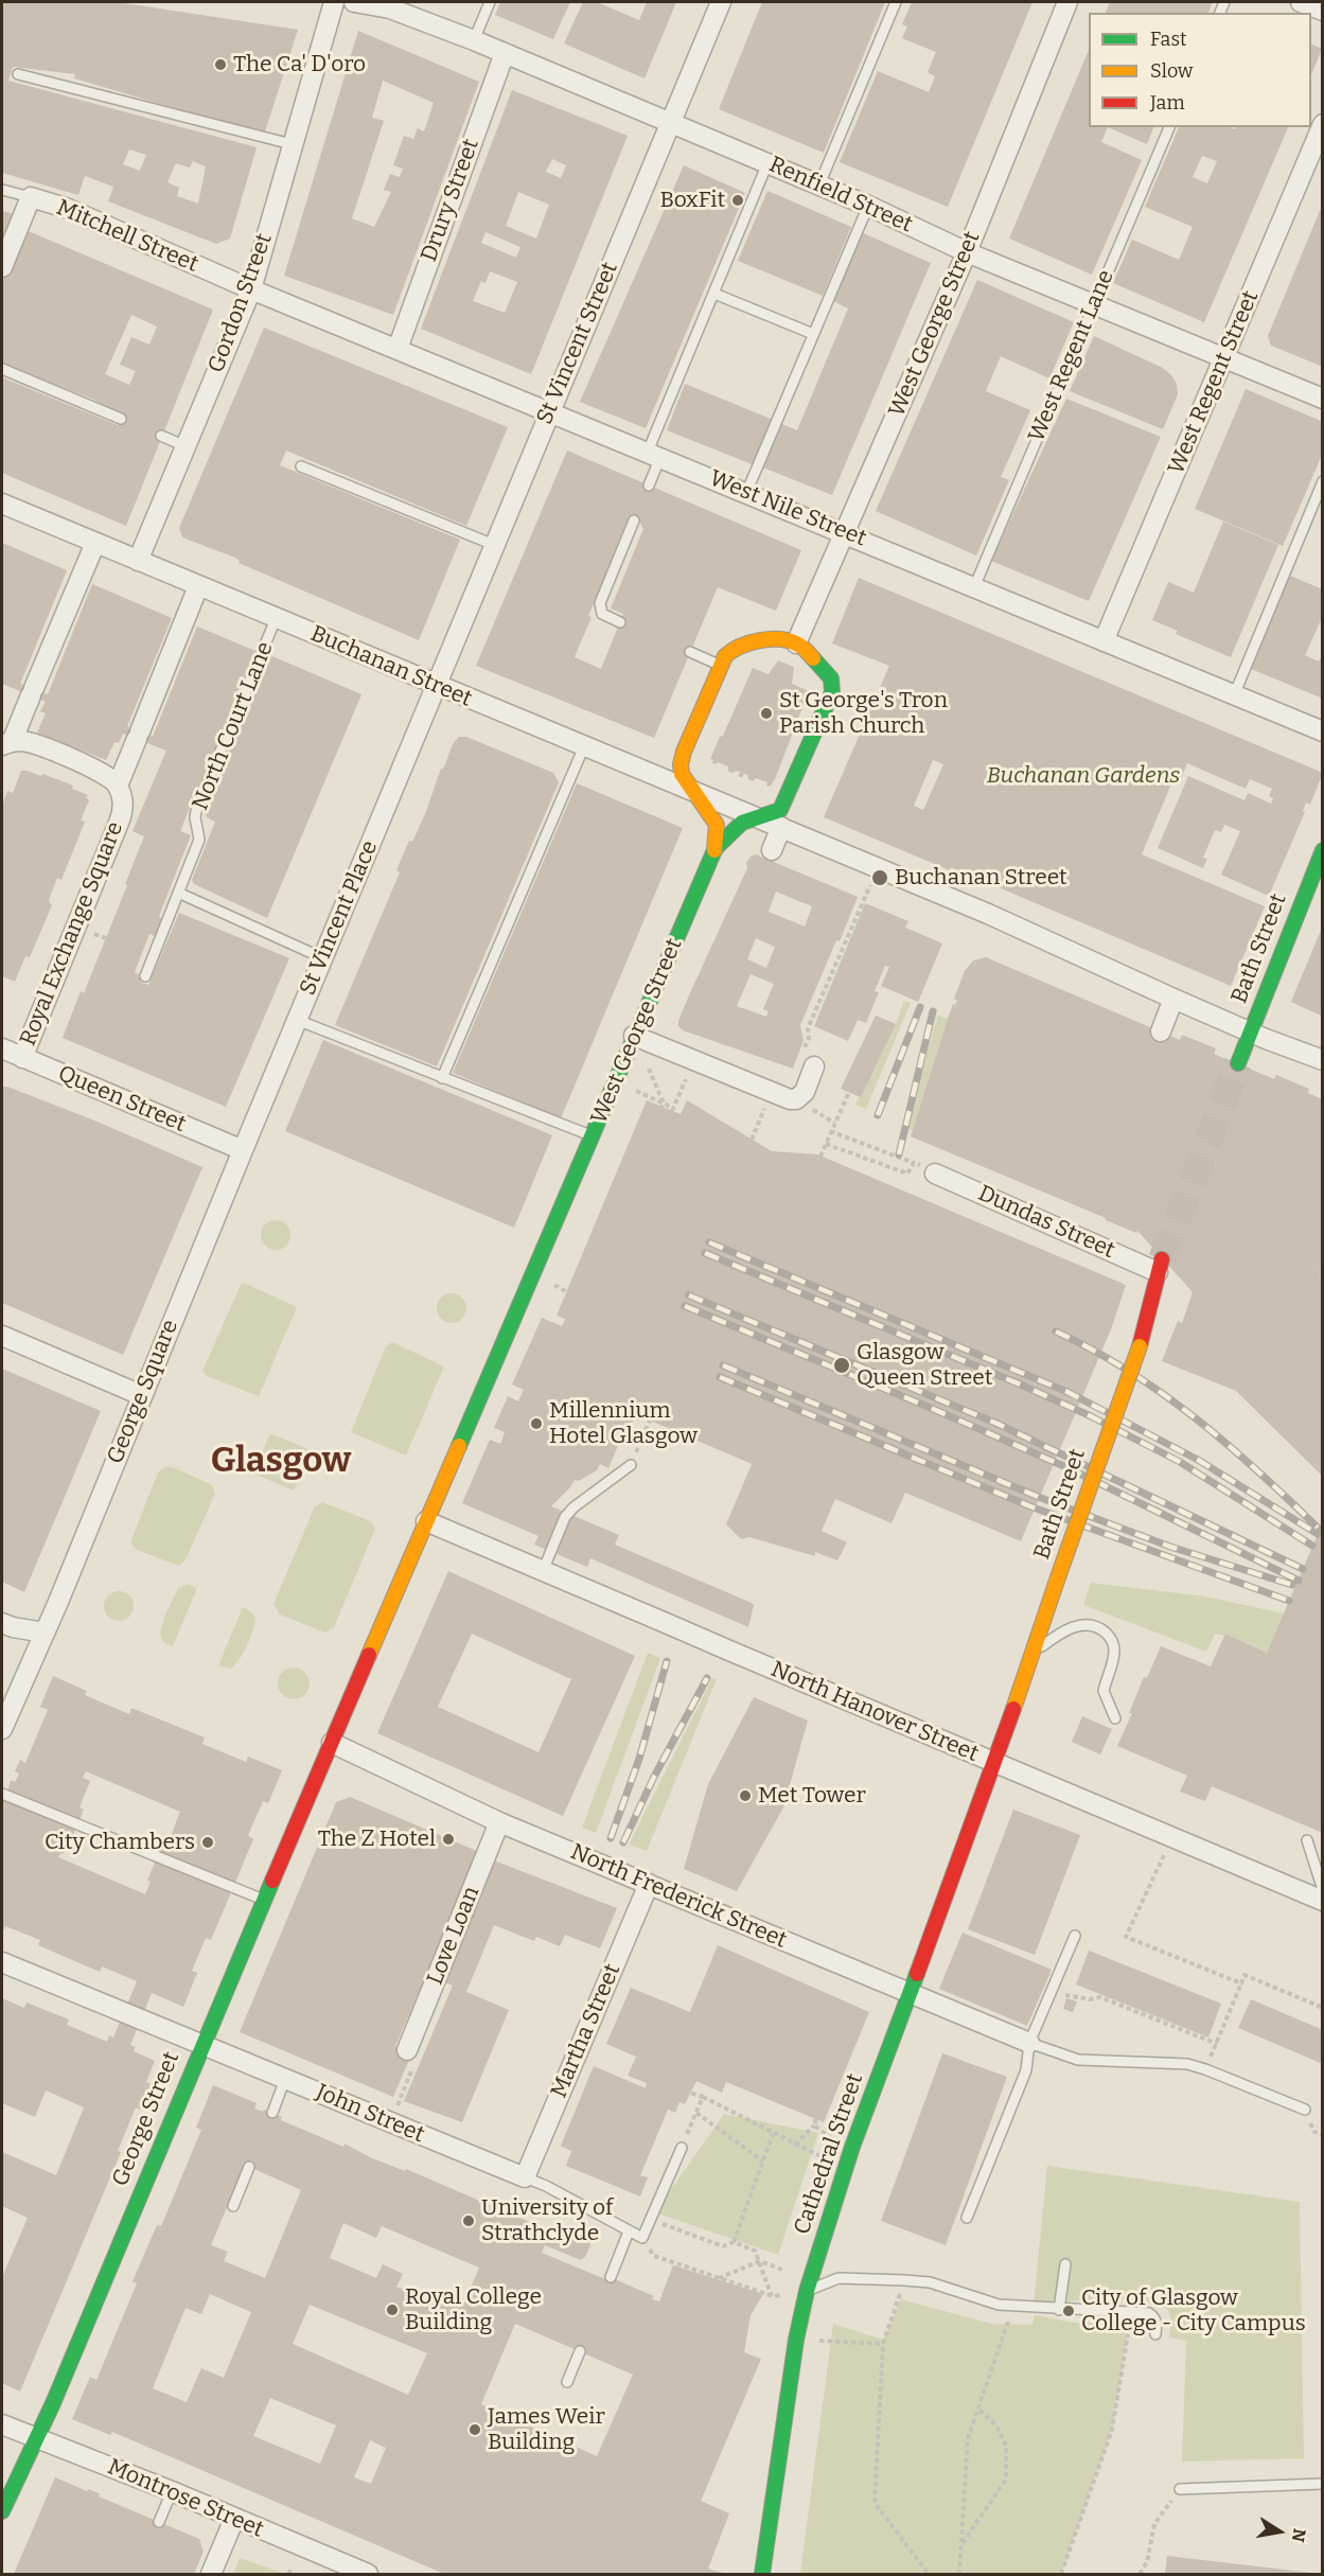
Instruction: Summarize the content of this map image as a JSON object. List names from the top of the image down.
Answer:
{
  "streets": {
    "street": [
      "Renfield Street",
      "Drury Street",
      "Mitchell Street",
      "Gordon Street",
      "West George Street",
      "St Vincent Street",
      "West Regent Street",
      "West Nile Street",
      "Buchanan Street",
      "St Vincent Place",
      "Royal Exchange Square",
      "Bath Street",
      "Queen Street",
      "Dundas Street",
      "George Square",
      "North Hanover Street",
      "North Frederick Street",
      "Love Loan",
      "Martha Street",
      "John Street",
      "George Street",
      "Cathedral Street",
      "Montrose Street"
    ],
    "lane": ["West Regent Lane", "North Court Lane"]
  },
  "crossings": [
    ["Renfield Street", "Drury Street"],
    ["Renfield Street", "West George Street"],
    ["Renfield Street", "St Vincent Street"],
    ["Renfield Street", "West Regent Lane"],
    ["Renfield Street", "West Regent Street"],
    ["Drury Street", "West Nile Street"],
    ["Mitchell Street", "Gordon Street"],
    ["Mitchell Street", "West Nile Street"],
    ["Gordon Street", "West Nile Street"],
    ["Gordon Street", "Buchanan Street"],
    ["West George Street", "West Nile Street"],
    ["West George Street", "Buchanan Street"],
    ["West George Street", "North Hanover Street"],
    ["St Vincent Street", "West Nile Street"],
    ["St Vincent Street", "Buchanan Street"],
    ["St Vincent Street", "St Vincent Place"],
    ["West Regent Lane", "West Nile Street"],
    ["West Regent Street", "West Nile Street"],
    ["Buchanan Street", "North Court Lane"],
    ["Buchanan Street", "St Vincent Place"],
    ["Buchanan Street", "Bath Street"],
    ["St Vincent Place", "Queen Street"],
    ["St Vincent Place", "George Square"],
    ["Royal Exchange Square", "Queen Street"],
    ["Bath Street", "Dundas Street"],
    ["Bath Street", "North Hanover Street"],
    ["Bath Street", "Cathedral Street"],
    ["Queen Street", "George Square"],
    ["North Hanover Street", "Cathedral Street"],
    ["North Frederick Street", "Love Loan"],
    ["North Frederick Street", "Martha Street"],
    ["North Frederick Street", "George Street"],
    ["North Frederick Street", "Cathedral Street"],
    ["Martha Street", "John Street"],
    ["John Street", "George Street"],
    ["George Street", "Montrose Street"]
  ],
  "districts": ["Glasgow"],
  "parks": ["Buchanan Gardens"],
  "places": [
    "The Ca' D'oro",
    "BoxFit",
    "St George's Tron Parish Church",
    "Buchanan Street",
    "Glasgow Queen Street",
    "Millennium Hotel Glasgow",
    "Met Tower",
    "The Z Hotel",
    "City Chambers",
    "University of Strathclyde",
    "Royal College Building",
    "City of Glasgow College - City Campus",
    "James Weir Building"
  ],
  "legend": ["Fast", "Slow", "Jam"],
  "north": "right"
}
